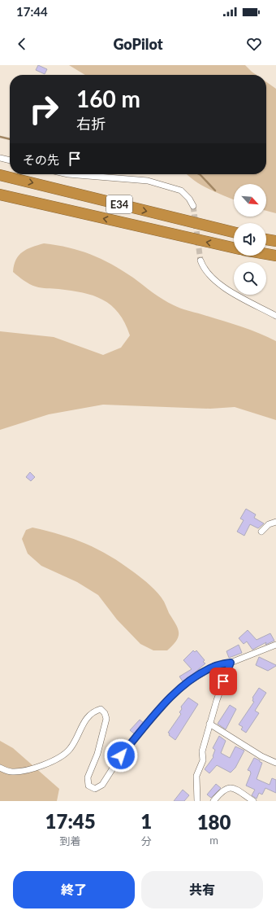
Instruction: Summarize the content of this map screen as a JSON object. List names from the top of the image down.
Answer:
{
  "streets": {
    "highway": ["E34"]
  },
  "north": "bottom right",
  "page": {
    "status": "17:44",
    "header": "GoPilot",
    "turn": ["160 m", "右折"],
    "then": "その先",
    "eta": [
      "17:45",
      "到着",
      "1",
      "分",
      "180",
      "m"
    ],
    "buttons": ["終了", "共有"]
  }
}
